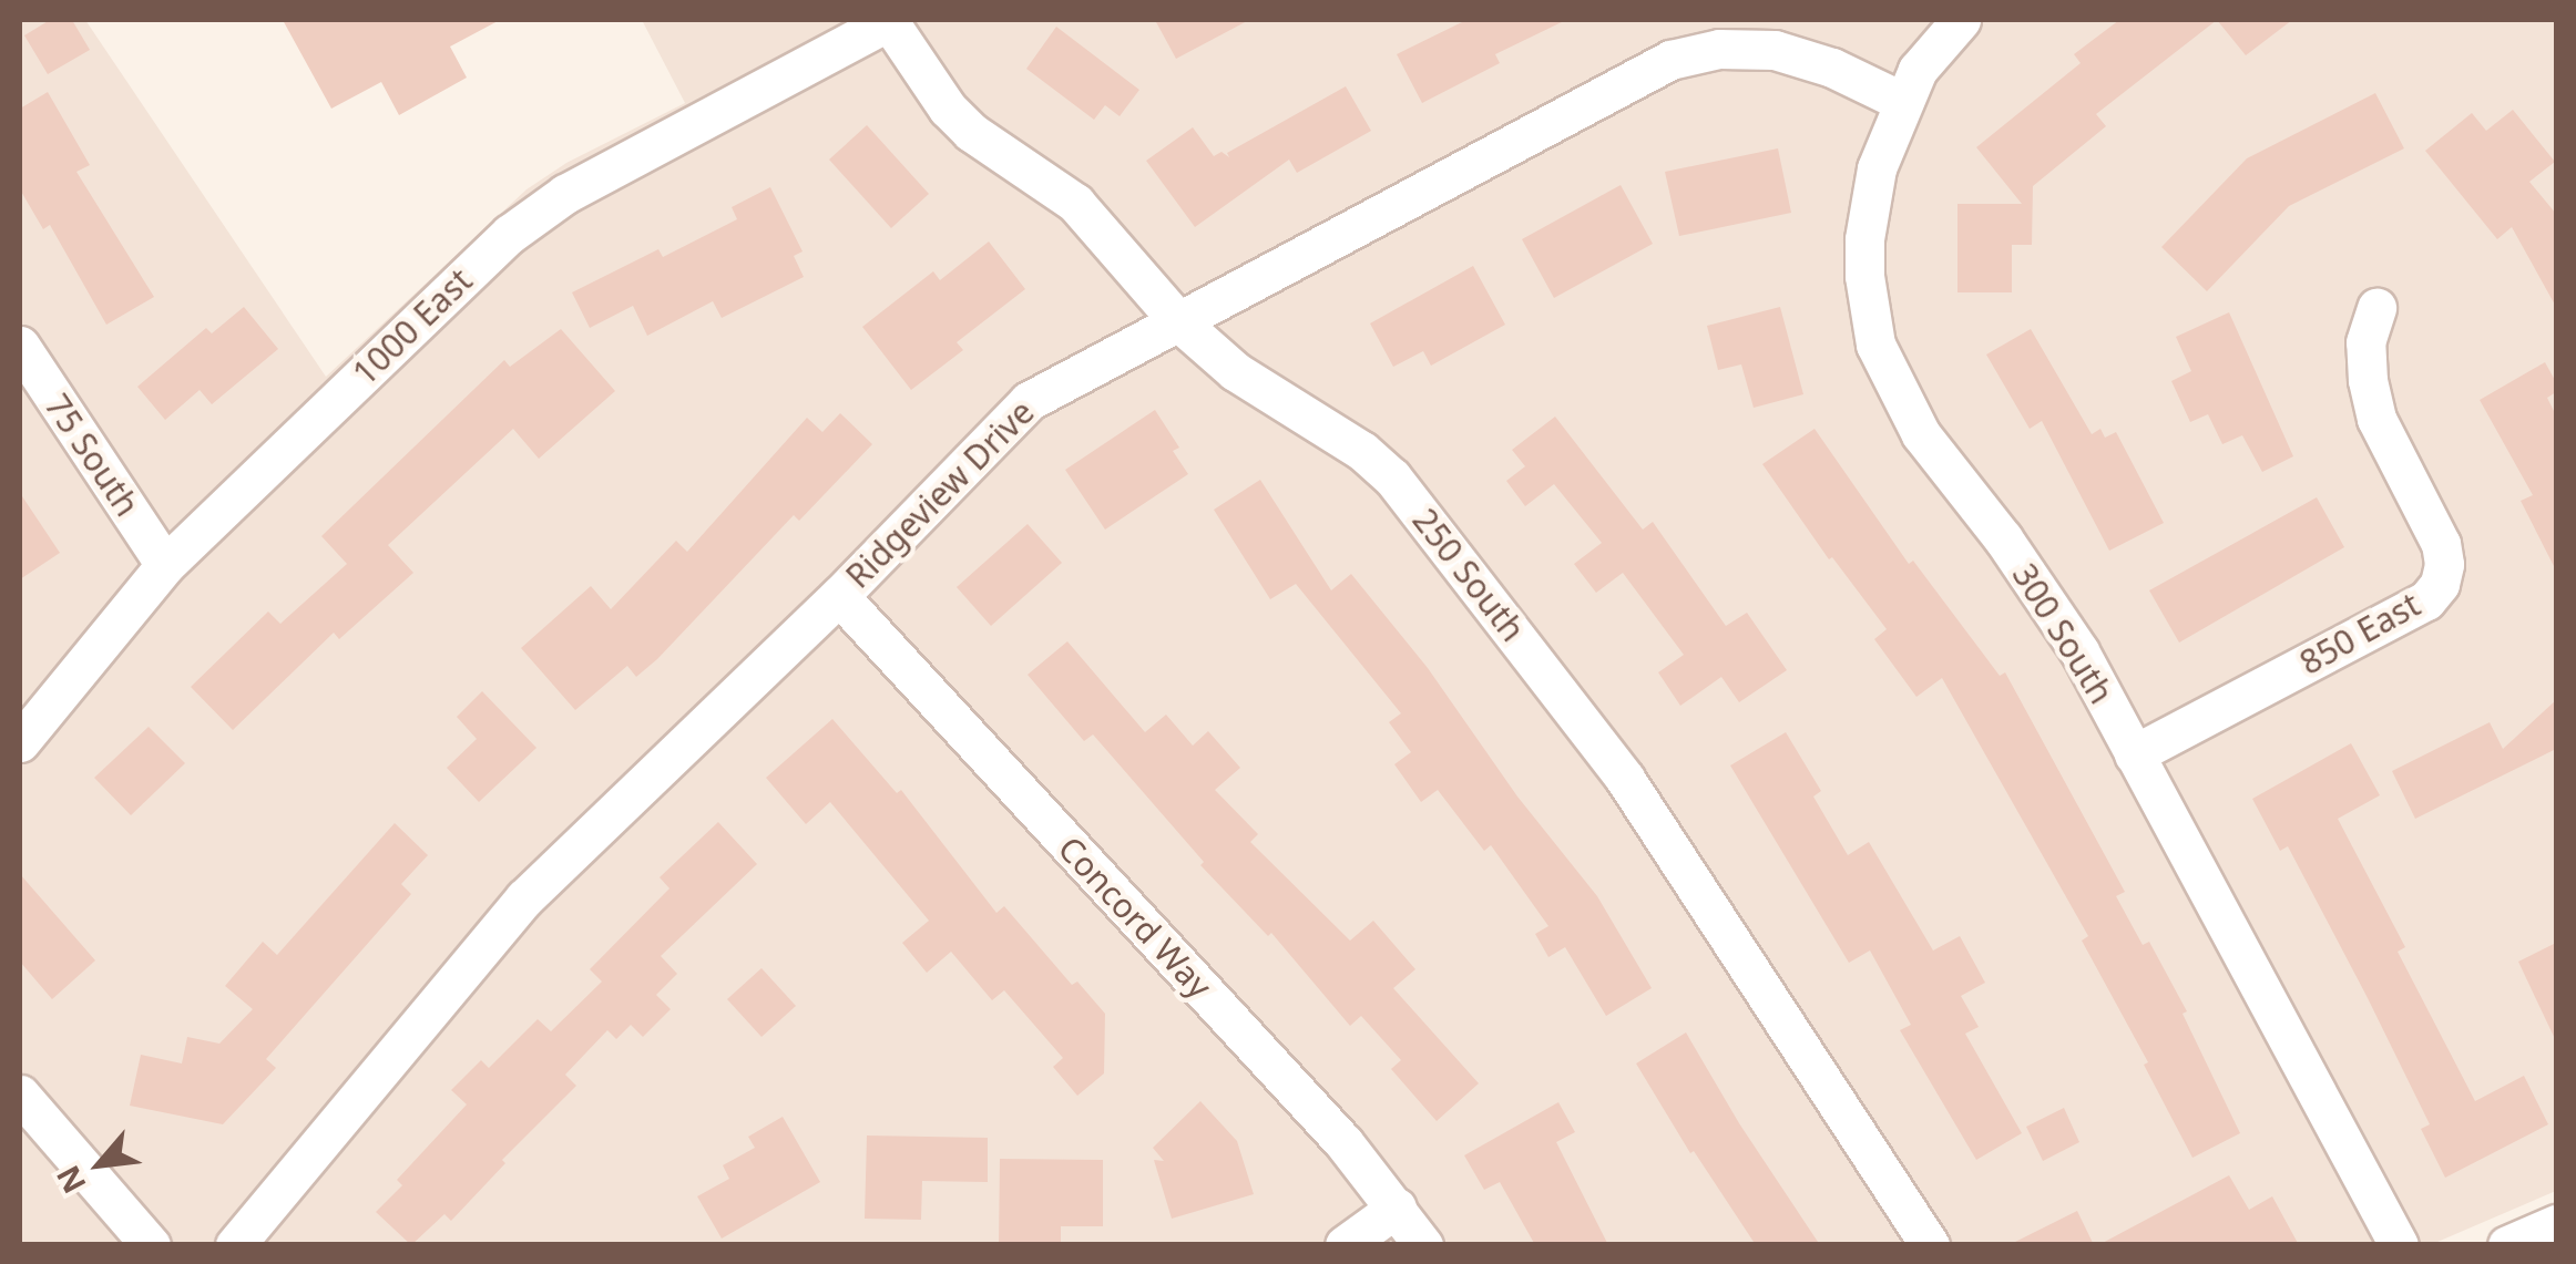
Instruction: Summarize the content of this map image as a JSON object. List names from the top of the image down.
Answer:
{
  "streets": {
    "street": [
      "1000 East",
      "75 South",
      "Ridgeview Drive",
      "250 South",
      "300 South",
      "850 East",
      "Concord Way"
    ]
  },
  "crossings": [
    ["1000 East", "75 South"],
    ["1000 East", "250 South"],
    ["Ridgeview Drive", "250 South"],
    ["Ridgeview Drive", "300 South"],
    ["Ridgeview Drive", "Concord Way"],
    ["300 South", "850 East"]
  ],
  "north": "bottom left"
}
